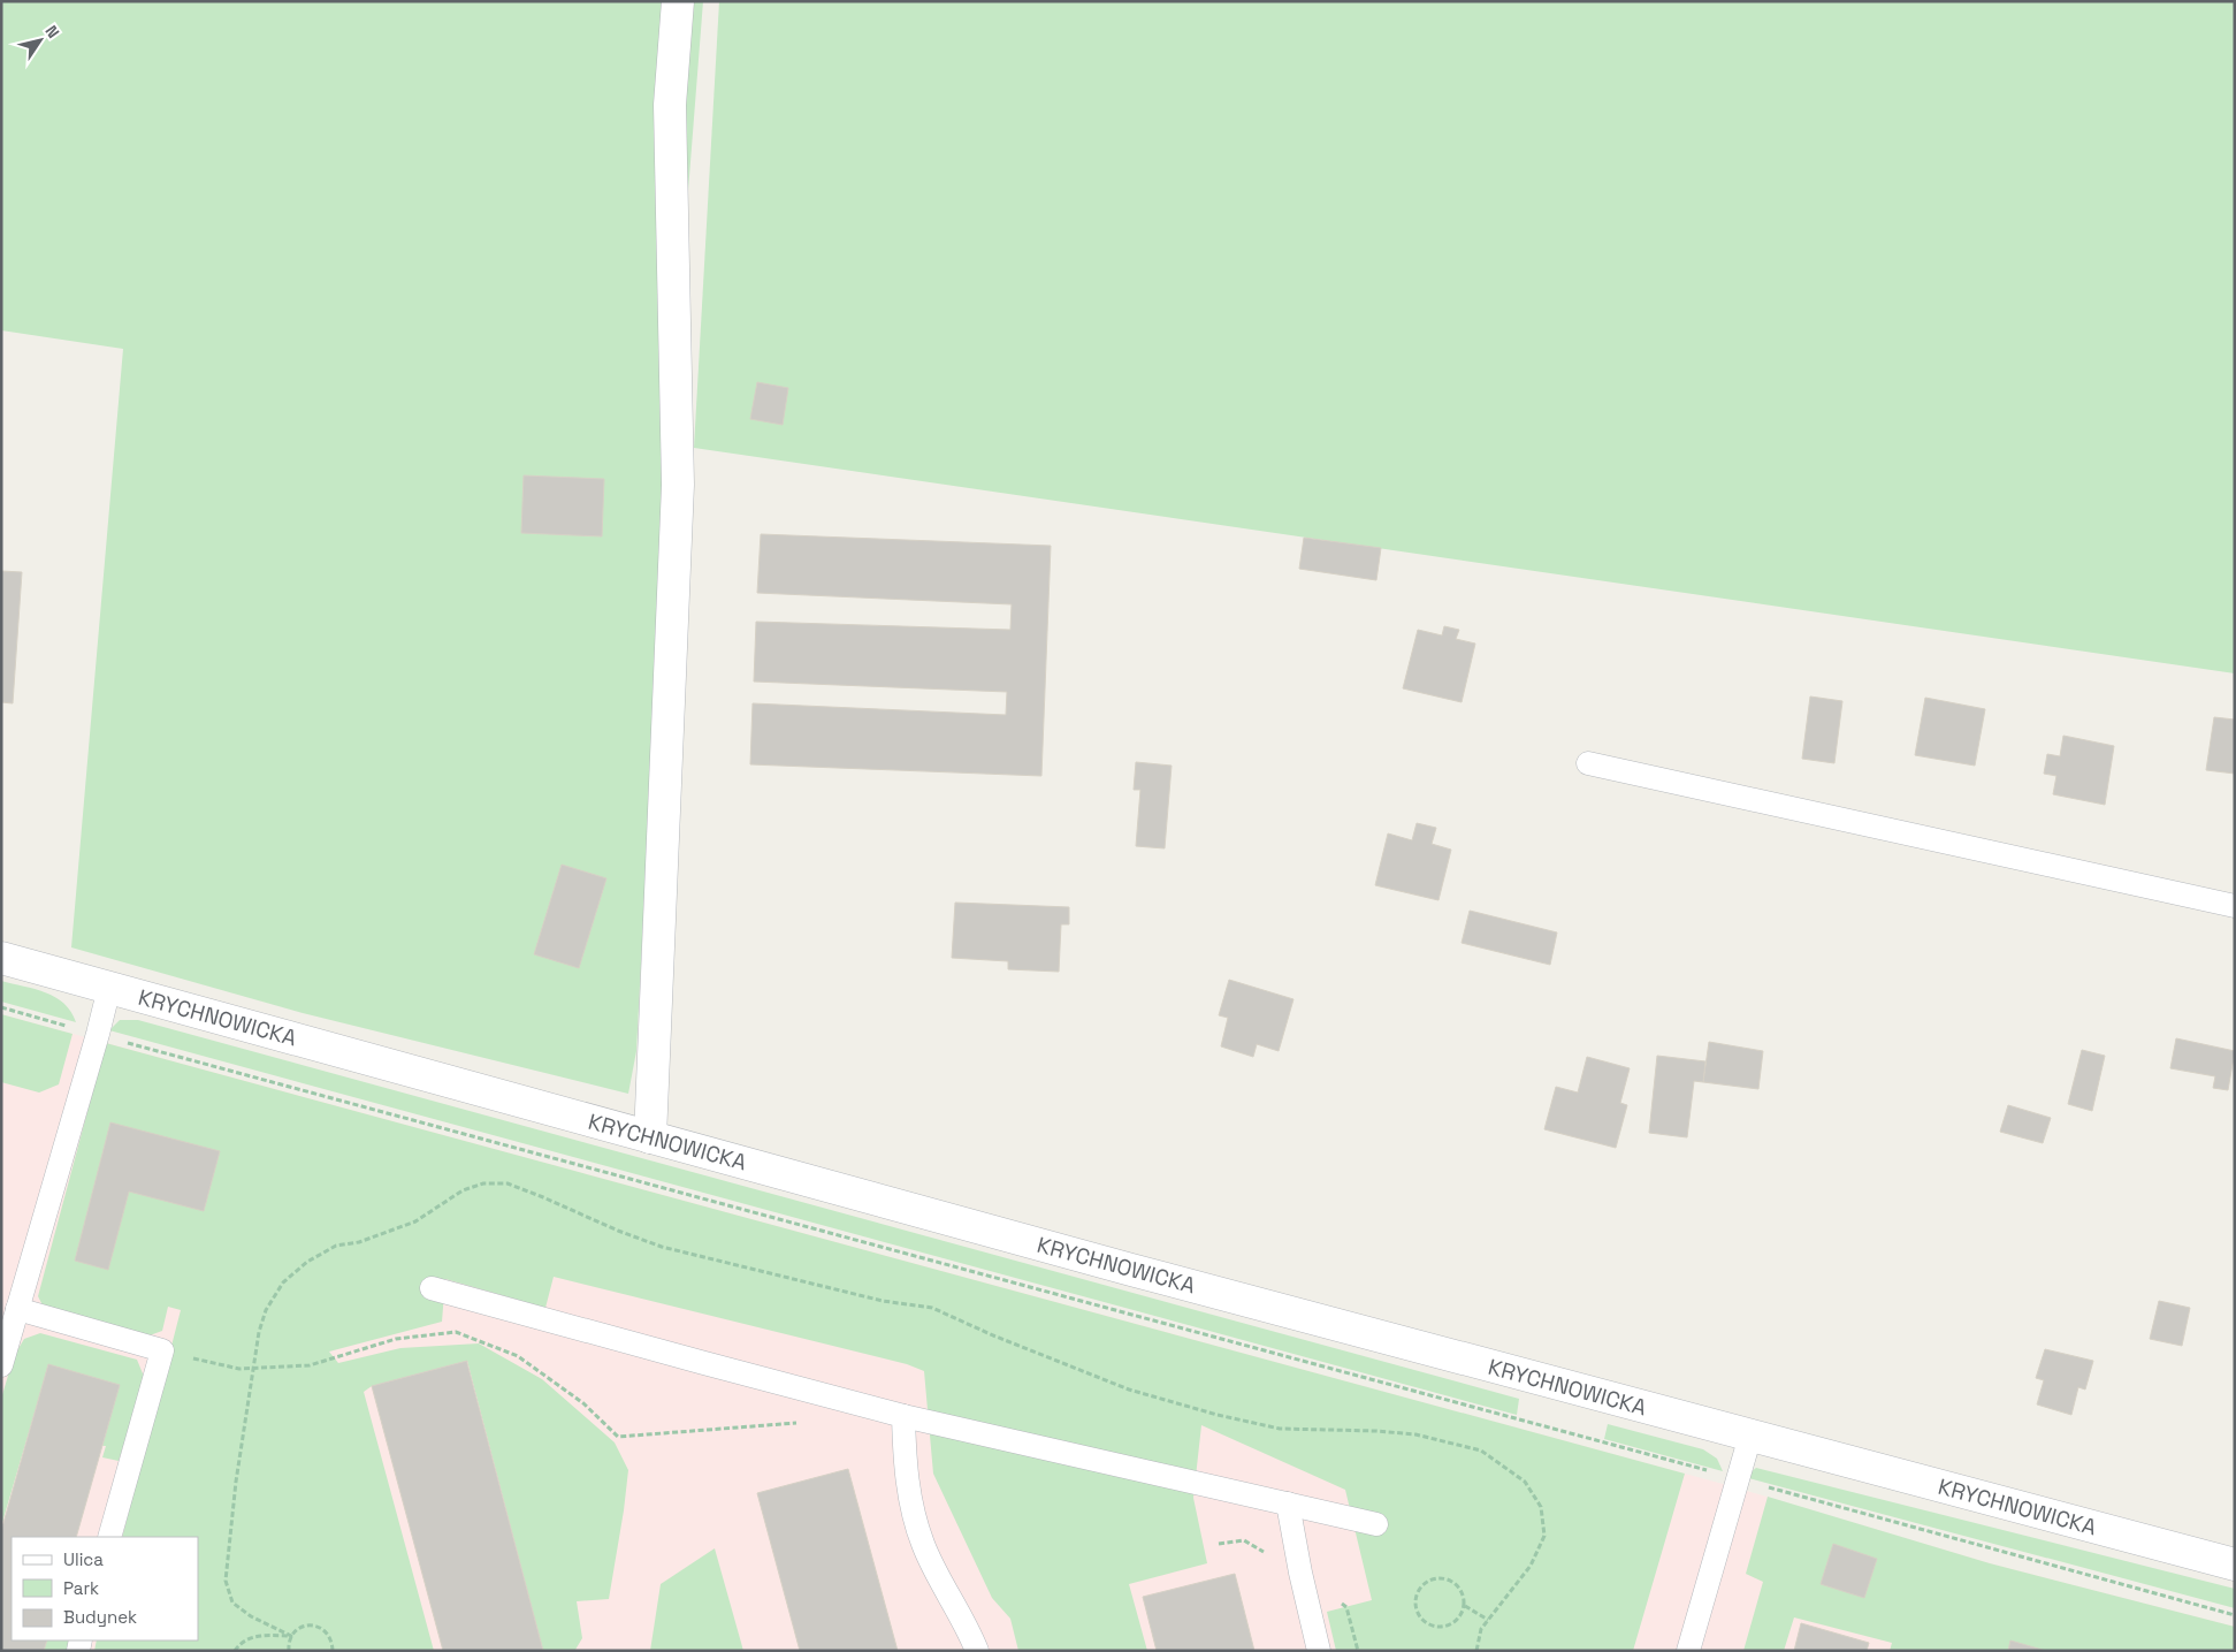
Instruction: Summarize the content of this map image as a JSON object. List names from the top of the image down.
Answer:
{
  "streets": {
    "street": ["KRYCHNOWICKA"]
  },
  "legend": ["Ulica", "Park", "Budynek"],
  "north": "top right"
}
